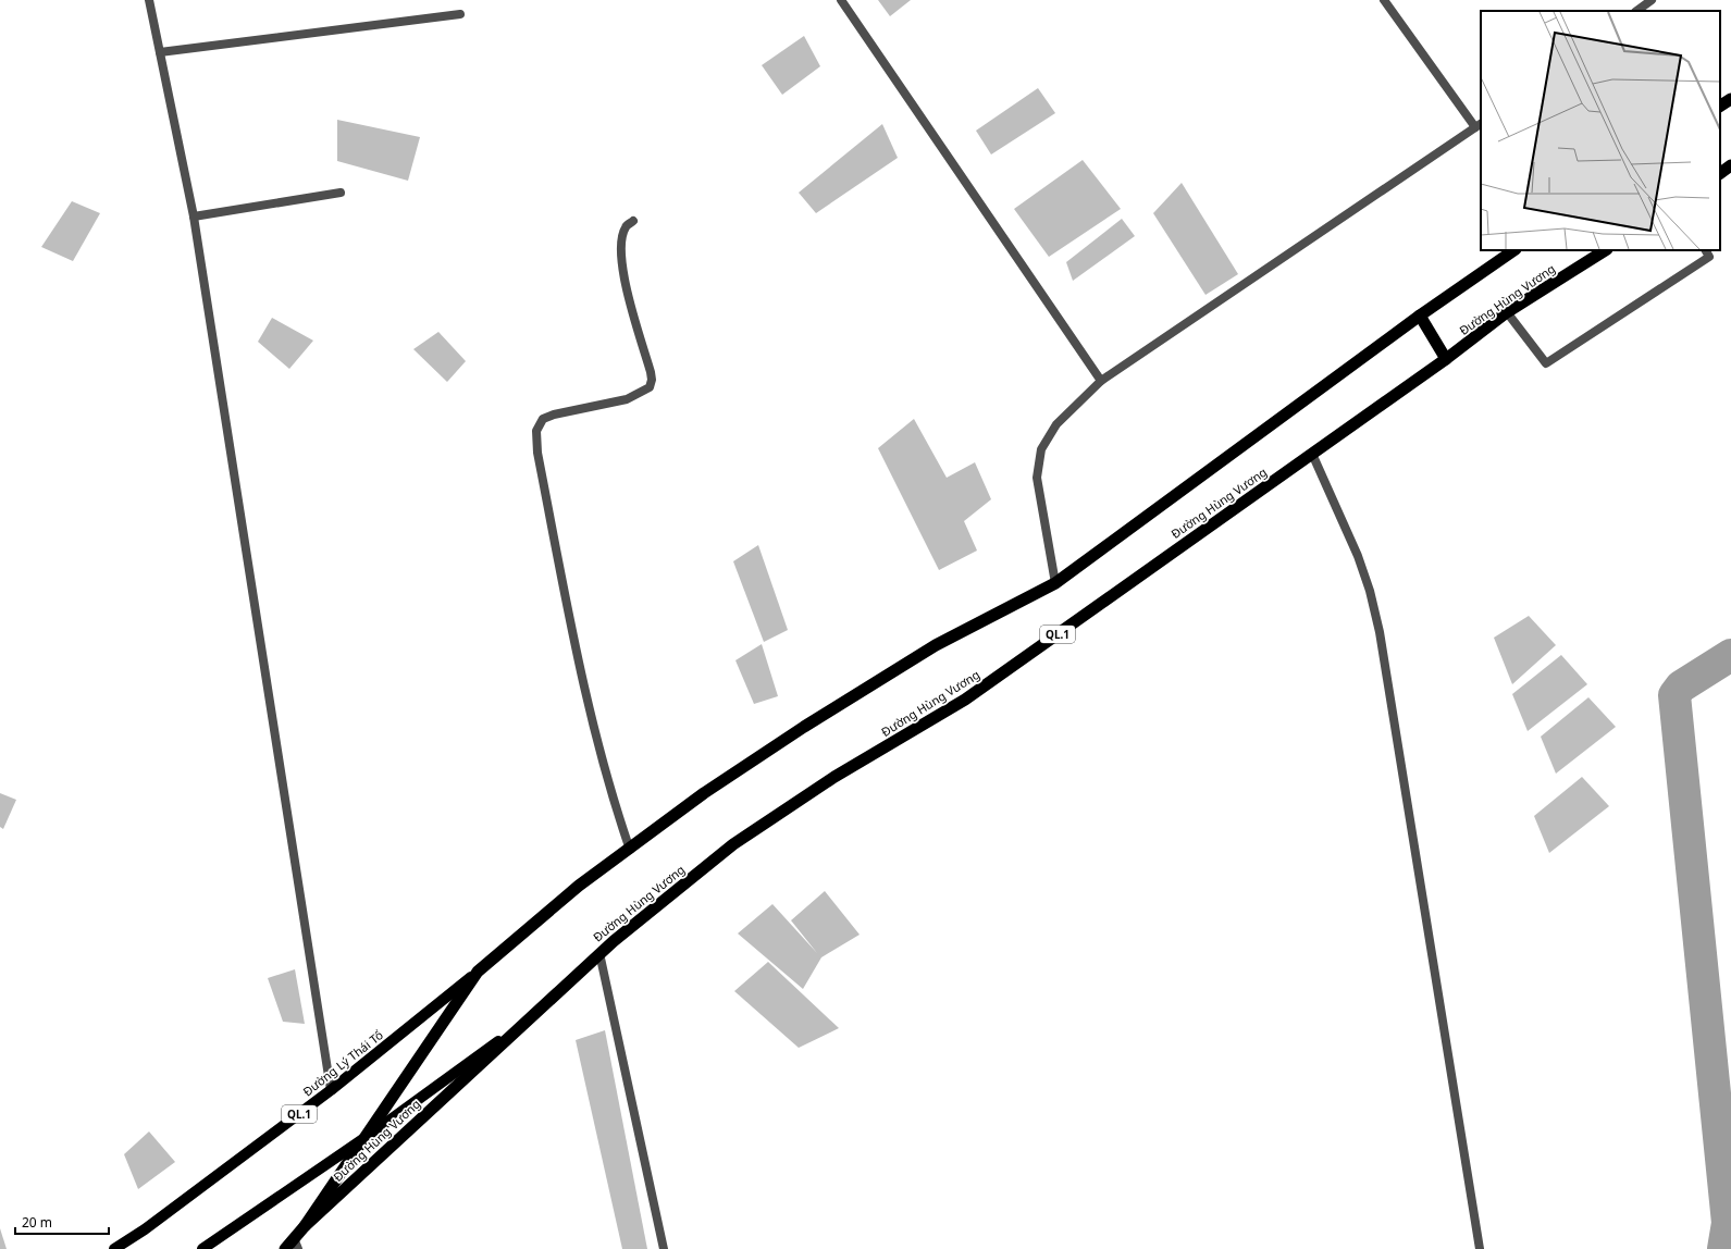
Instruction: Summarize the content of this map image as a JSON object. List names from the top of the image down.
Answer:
{
  "streets": {
    "highway": ["Đường Hùng Vương", "QL.1"],
    "main road": ["Đường Lý Thái Tổ"]
  },
  "crossings": [
    ["Đường Hùng Vương", "QL.1"],
    ["Đường Hùng Vương", "Đường Lý Thái Tổ"]
  ],
  "scale_bar": "20 m"
}
